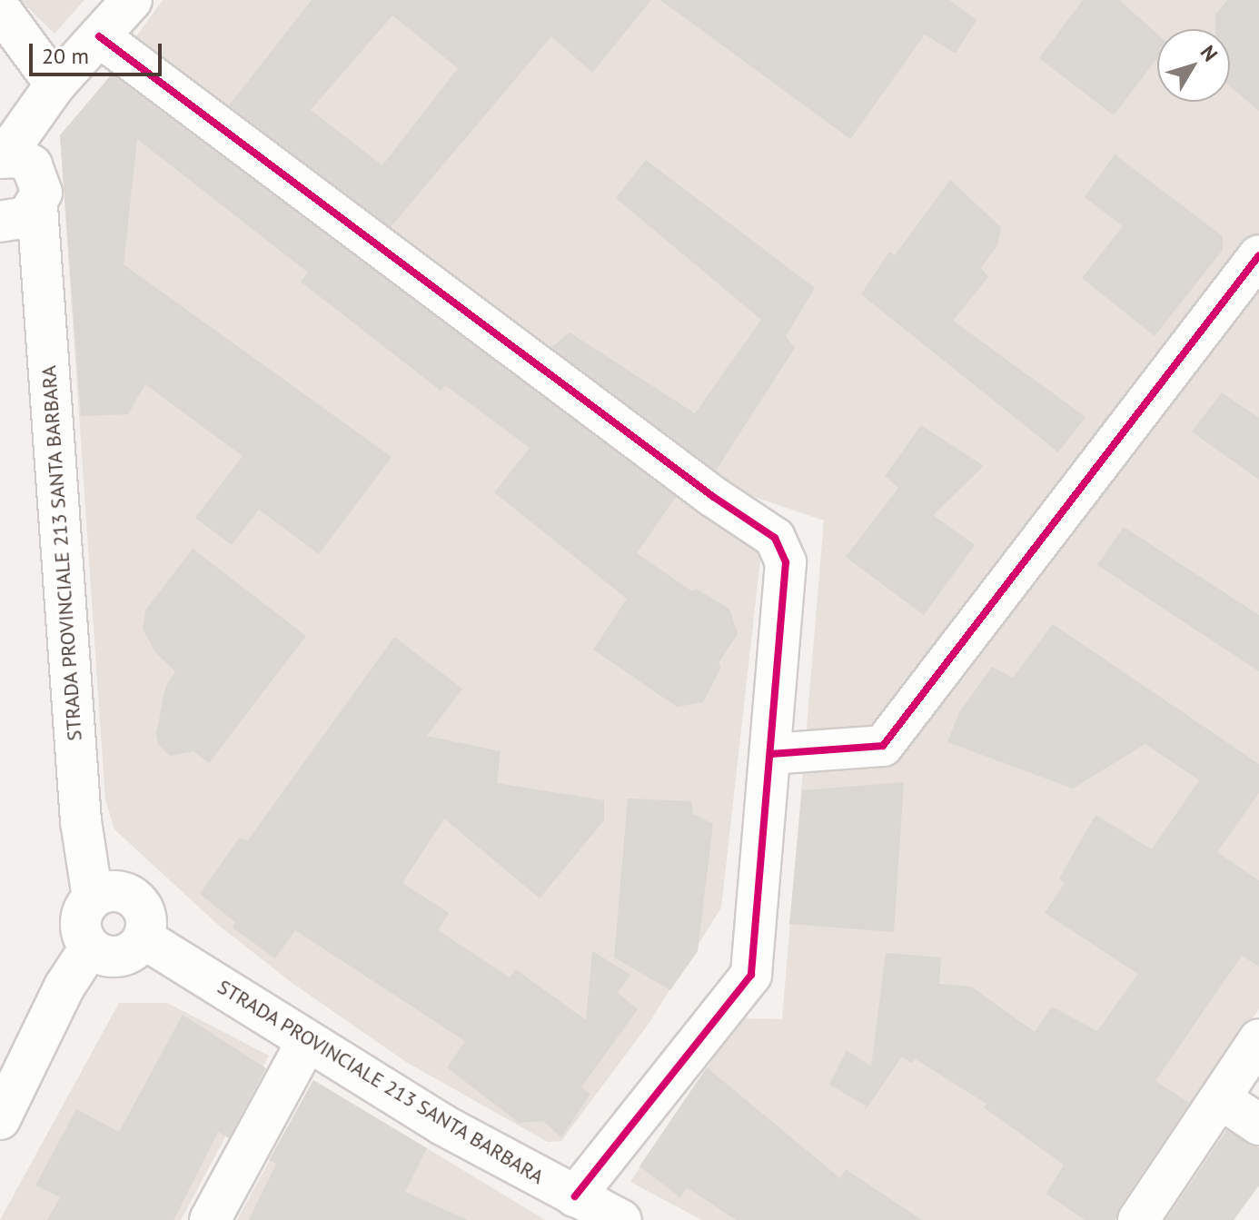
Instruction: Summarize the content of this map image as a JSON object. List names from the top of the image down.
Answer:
{
  "streets": {
    "street": ["STRADA PROVINCIALE 213 SANTA BARBARA"]
  },
  "scale_bar": "20 m",
  "north": "top right"
}
